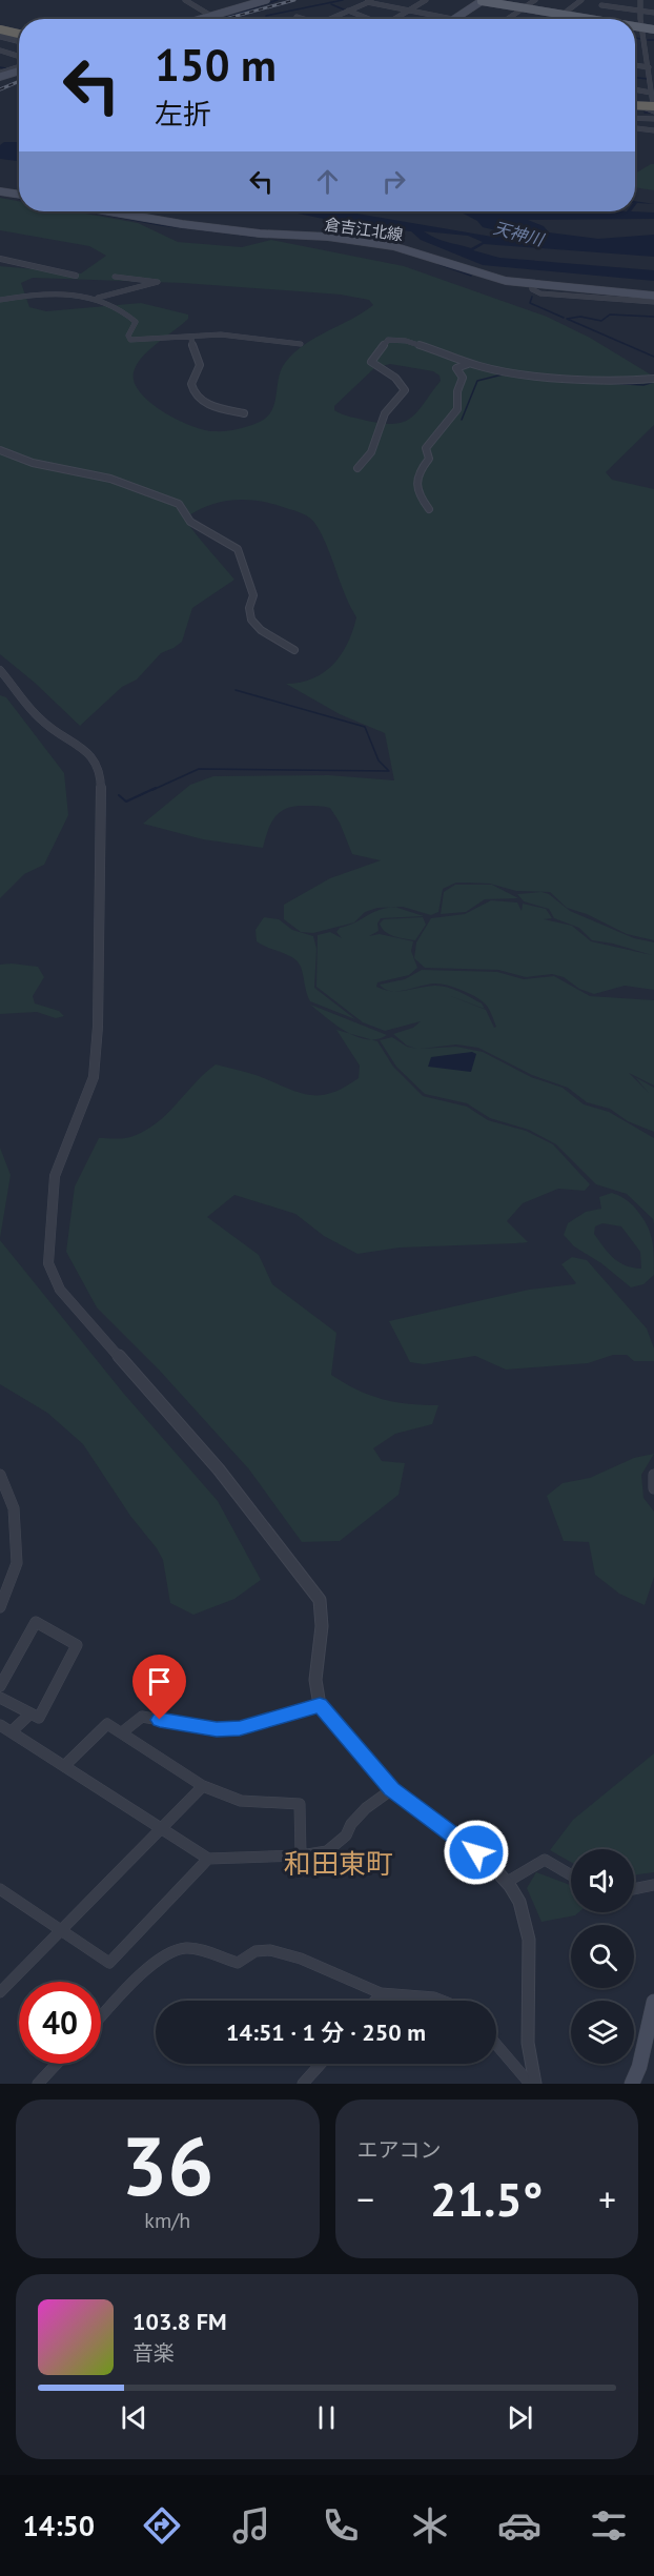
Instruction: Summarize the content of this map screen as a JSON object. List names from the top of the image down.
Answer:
{
  "streets": {
    "main road": ["倉吉江北線"]
  },
  "districts": ["和田東町"],
  "water": ["天神川"],
  "page": {
    "turn": ["150 m", "左折"],
    "limit": "40",
    "trip": "14:51 · 1 分 · 250 m",
    "tile": [
      ["36", "km/h"],
      "エアコン"
    ],
    "heat": ["−", "21.5°", "+"],
    "song": ["103.8 FM", "音楽"],
    "tabs": "14:50"
  }
}
